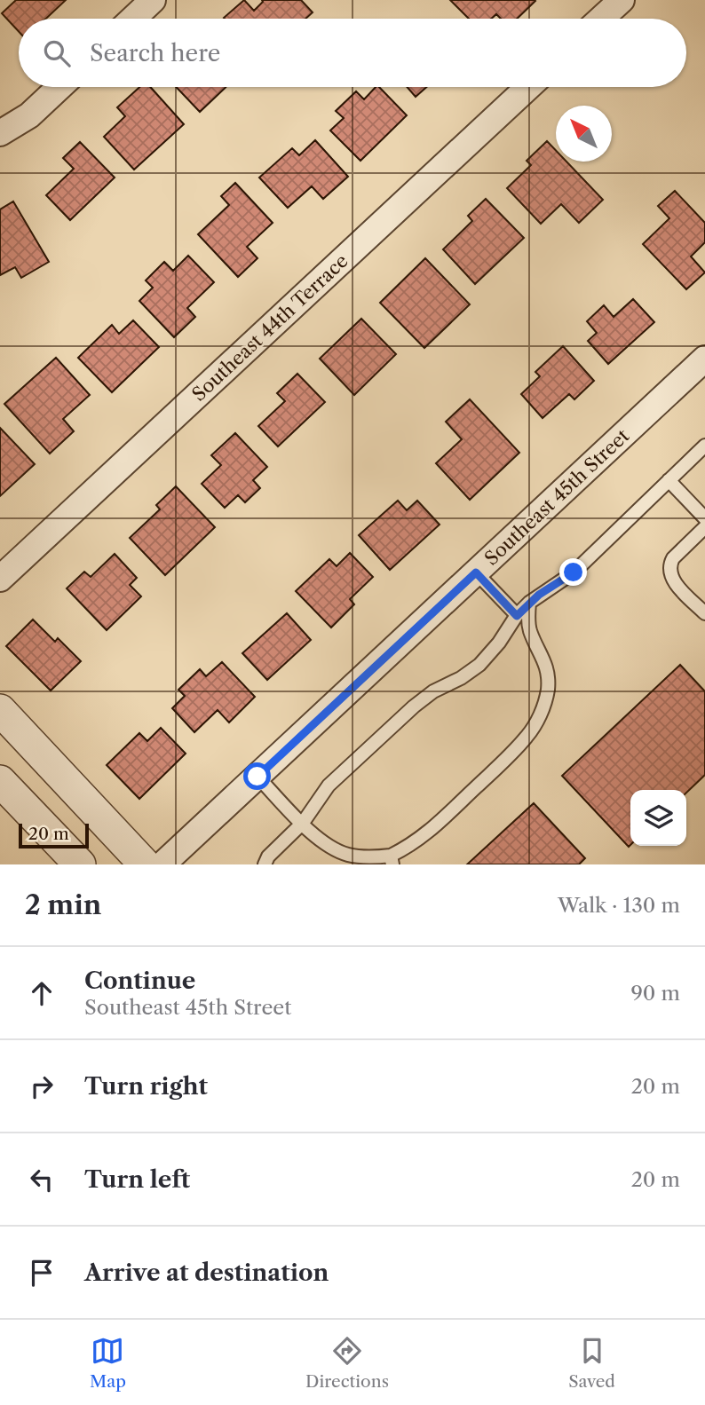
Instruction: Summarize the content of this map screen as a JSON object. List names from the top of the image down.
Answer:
{
  "streets": {
    "street": ["Southeast 44th Terrace", "Southeast 45th Street"]
  },
  "scale_bar": "20 m",
  "north": "top left",
  "page": {
    "search": "Search here",
    "scale": "20 m",
    "heading": ["2 min", "Walk · 130 m"],
    "list": [
      ["Continue", "Southeast 45th Street", "90 m"],
      ["Turn right", "20 m"],
      ["Turn left", "20 m"],
      "Arrive at destination"
    ],
    "nav": ["Map", "Directions", "Saved"]
  }
}
